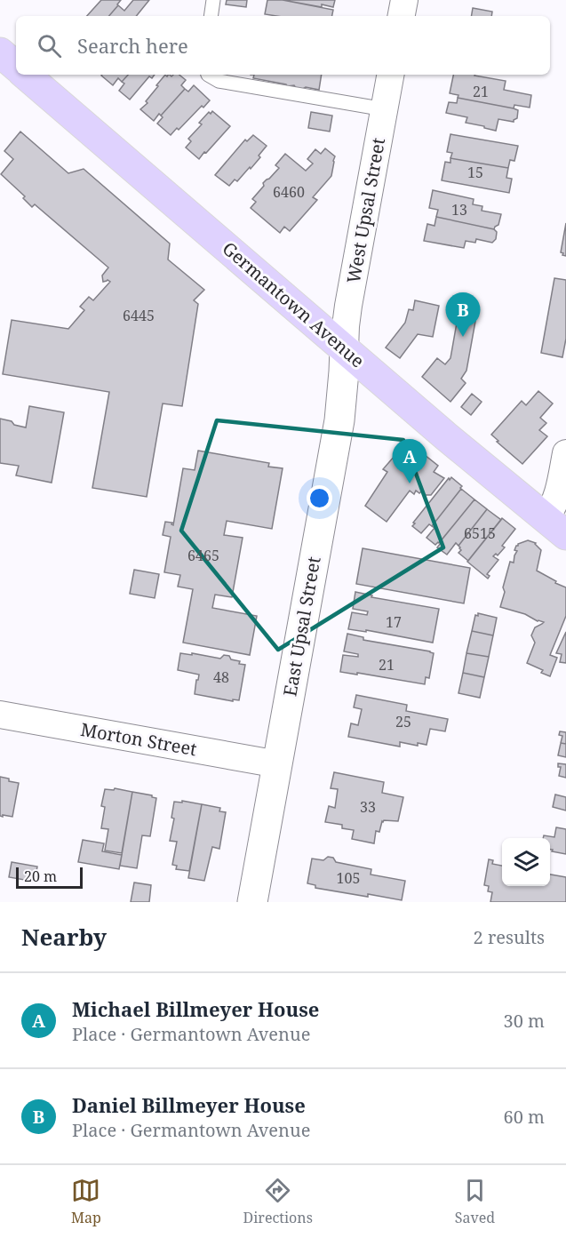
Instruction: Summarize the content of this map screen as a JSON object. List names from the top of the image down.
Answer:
{
  "streets": {
    "main road": ["Germantown Avenue"],
    "street": ["West Upsal Street", "East Upsal Street", "Morton Street"]
  },
  "crossings": [
    ["West Upsal Street", "Germantown Avenue"],
    ["West Upsal Street", "East Upsal Street"],
    ["Germantown Avenue", "East Upsal Street"],
    ["East Upsal Street", "Morton Street"]
  ],
  "house_numbers": [
    "21",
    "15",
    "6460",
    "13",
    "6445",
    "6515",
    "6465",
    "17",
    "21",
    "48",
    "25",
    "33",
    "105"
  ],
  "scale_bar": "20 m",
  "page": {
    "search": "Search here",
    "pins": ["B", "A"],
    "scale": "20 m",
    "heading": ["Nearby", "2 results"],
    "list": [
      {
        "mark": "A",
        "name": "Michael Billmeyer House",
        "note": "Place · Germantown Avenue",
        "value": "30 m"
      },
      {
        "mark": "B",
        "name": "Daniel Billmeyer House",
        "note": "Place · Germantown Avenue",
        "value": "60 m"
      }
    ],
    "nav": ["Map", "Directions", "Saved"]
  }
}
